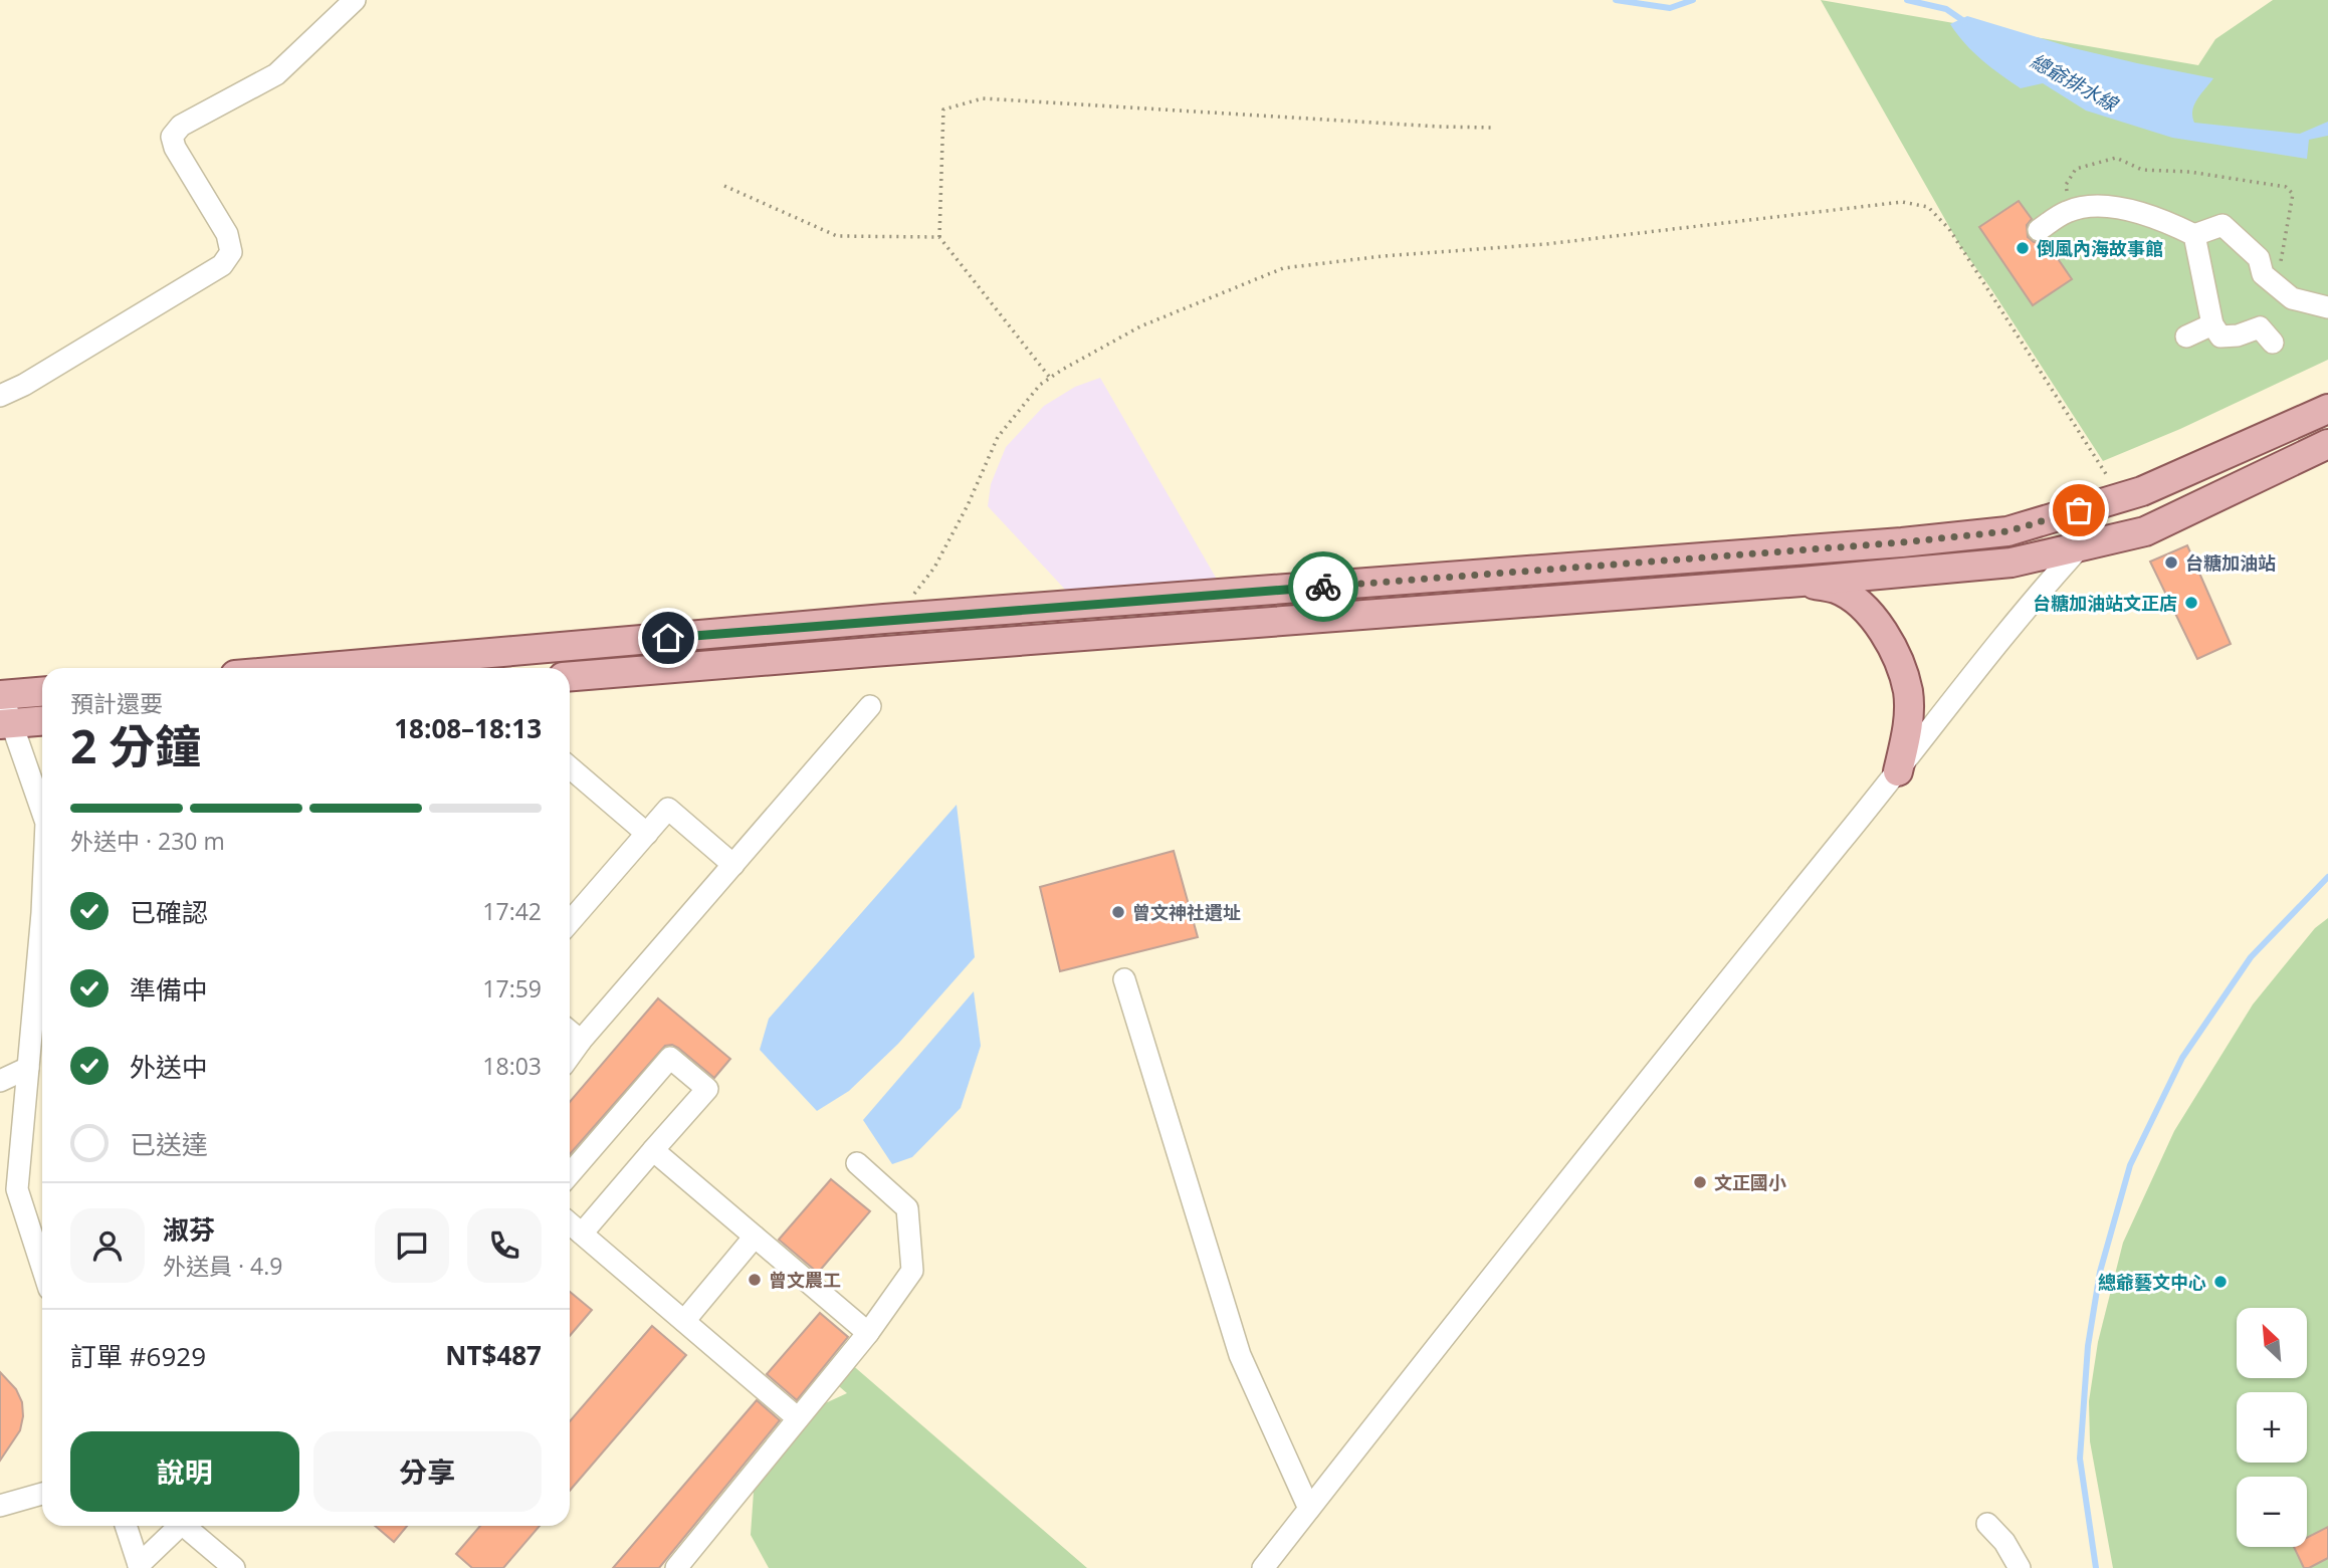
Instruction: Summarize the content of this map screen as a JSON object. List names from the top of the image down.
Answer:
{
  "water": ["總爺排水線"],
  "places": [
    "倒風內海故事館",
    "台糖加油站",
    "台糖加油站文正店",
    "曾文神社遺址",
    "文正國小",
    "曾文農工",
    "總爺藝文中心"
  ],
  "north": "top left",
  "page": {
    "heading": ["2 分鐘", "預計還要", "18:08–18:13"],
    "panel": [
      "淑芬",
      "外送員 · 4.9",
      "訂單 #6929",
      "NT$487"
    ],
    "bar": "外送中 · 230 m",
    "list": [
      ["已確認", "17:42"],
      ["準備中", "17:59"],
      ["外送中", "18:03"],
      "已送達"
    ],
    "map_buttons": ["+", "−"],
    "buttons": ["說明", "分享"]
  }
}
